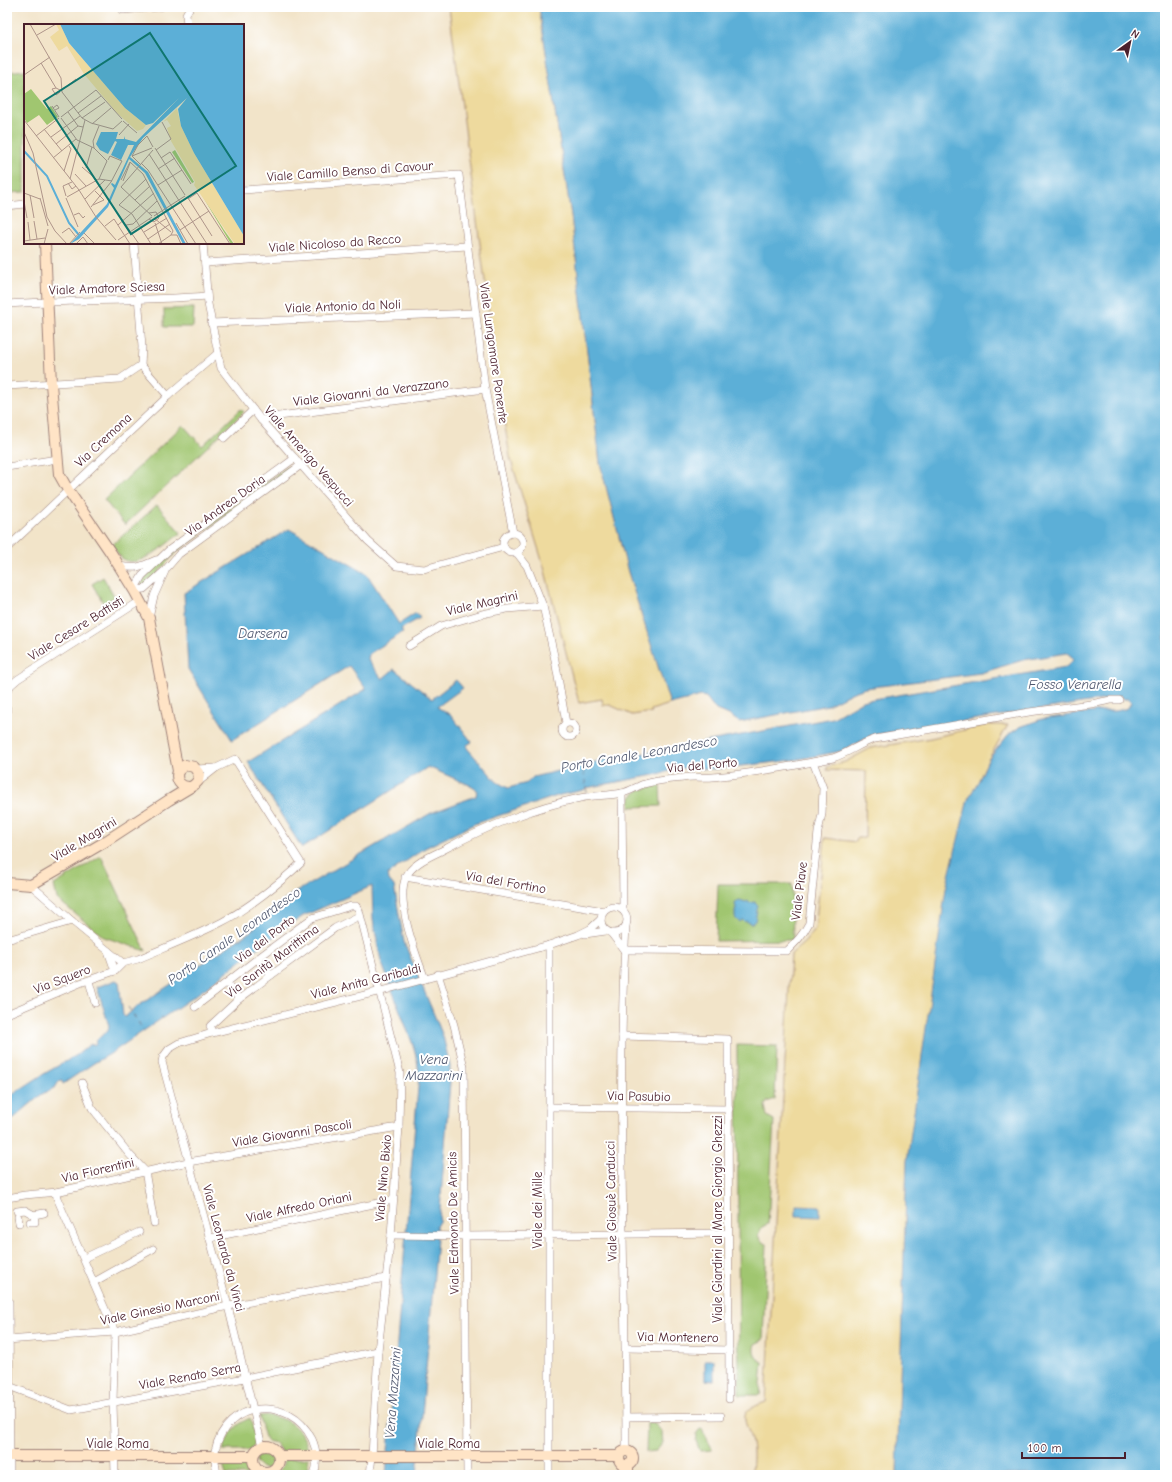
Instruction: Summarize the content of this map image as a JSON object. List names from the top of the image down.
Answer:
{
  "streets": {
    "street": [
      "Viale Camillo Benso di Cavour",
      "Viale Nicoloso da Recco",
      "Viale Amatore Sciesa",
      "Viale Antonio da Noli",
      "Viale Lungomare Ponente",
      "Viale Giovanni da Verazzano",
      "Via Cremona",
      "Viale Amerigo Vespucci",
      "Via Andrea Doria",
      "Viale Magrini",
      "Viale Cesare Battisti",
      "Via del Porto",
      "Via del Fortino",
      "Viale Piave",
      "Via Sanità Marittima",
      "Via Squero",
      "Viale Anita Garibaldi",
      "Via Pasubio",
      "Viale Giovanni Pascoli",
      "Via Fiorentini",
      "Viale Nino Bixio",
      "Viale Giosuè Carducci",
      "Viale Alfredo Oriani",
      "Viale dei Mille",
      "Viale Giardini al Mare Giorgio Ghezzi",
      "Viale Edmondo De Amicis",
      "Viale Leonardo da Vinci",
      "Viale Ginesio Marconi",
      "Via Montenero",
      "Viale Renato Serra",
      "Viale Roma"
    ]
  },
  "crossings": [
    ["Viale Camillo Benso di Cavour", "Viale Lungomare Ponente"],
    ["Viale Nicoloso da Recco", "Viale Lungomare Ponente"],
    ["Viale Nicoloso da Recco", "Viale Amerigo Vespucci"],
    ["Viale Amatore Sciesa", "Viale Amerigo Vespucci"],
    ["Viale Antonio da Noli", "Viale Lungomare Ponente"],
    ["Viale Antonio da Noli", "Viale Amerigo Vespucci"],
    ["Viale Lungomare Ponente", "Viale Giovanni da Verazzano"],
    ["Viale Lungomare Ponente", "Viale Amerigo Vespucci"],
    ["Viale Giovanni da Verazzano", "Viale Amerigo Vespucci"],
    ["Via Cremona", "Viale Amerigo Vespucci"],
    ["Viale Amerigo Vespucci", "Via Andrea Doria"],
    ["Viale Magrini", "Via Squero"],
    ["Via del Porto", "Via del Fortino"],
    ["Via del Porto", "Viale Piave"],
    ["Via del Porto", "Viale Nino Bixio"],
    ["Via del Fortino", "Viale Anita Garibaldi"],
    ["Via del Fortino", "Viale Giosuè Carducci"],
    ["Viale Piave", "Viale Giosuè Carducci"],
    ["Via Sanità Marittima", "Viale Anita Garibaldi"],
    ["Via Sanità Marittima", "Viale Nino Bixio"],
    ["Viale Anita Garibaldi", "Viale Nino Bixio"],
    ["Viale Anita Garibaldi", "Viale Giosuè Carducci"],
    ["Viale Anita Garibaldi", "Viale dei Mille"],
    ["Viale Anita Garibaldi", "Viale Edmondo De Amicis"],
    ["Viale Anita Garibaldi", "Viale Leonardo da Vinci"],
    ["Via Pasubio", "Viale Giosuè Carducci"],
    ["Via Pasubio", "Viale dei Mille"],
    ["Via Pasubio", "Viale Giardini al Mare Giorgio Ghezzi"],
    ["Viale Giovanni Pascoli", "Via Fiorentini"],
    ["Viale Giovanni Pascoli", "Viale Nino Bixio"],
    ["Viale Giovanni Pascoli", "Viale Leonardo da Vinci"],
    ["Via Fiorentini", "Viale Leonardo da Vinci"],
    ["Viale Nino Bixio", "Viale Alfredo Oriani"],
    ["Viale Nino Bixio", "Viale Ginesio Marconi"],
    ["Viale Nino Bixio", "Viale Renato Serra"],
    ["Viale Nino Bixio", "Viale Roma"],
    ["Viale Giosuè Carducci", "Viale Giardini al Mare Giorgio Ghezzi"],
    ["Viale Giosuè Carducci", "Via Montenero"],
    ["Viale Giosuè Carducci", "Viale Roma"],
    ["Viale Alfredo Oriani", "Viale Leonardo da Vinci"],
    ["Viale dei Mille", "Viale Roma"],
    ["Viale Giardini al Mare Giorgio Ghezzi", "Via Montenero"],
    ["Viale Edmondo De Amicis", "Viale Roma"],
    ["Viale Leonardo da Vinci", "Viale Ginesio Marconi"],
    ["Viale Leonardo da Vinci", "Viale Renato Serra"],
    ["Viale Leonardo da Vinci", "Viale Roma"]
  ],
  "water": [
    "Darsena",
    "Fosso Venarella",
    "Porto Canale Leonardesco",
    "Vena Mazzarini"
  ],
  "scale_bar": "100 m",
  "north": "top right"
}
